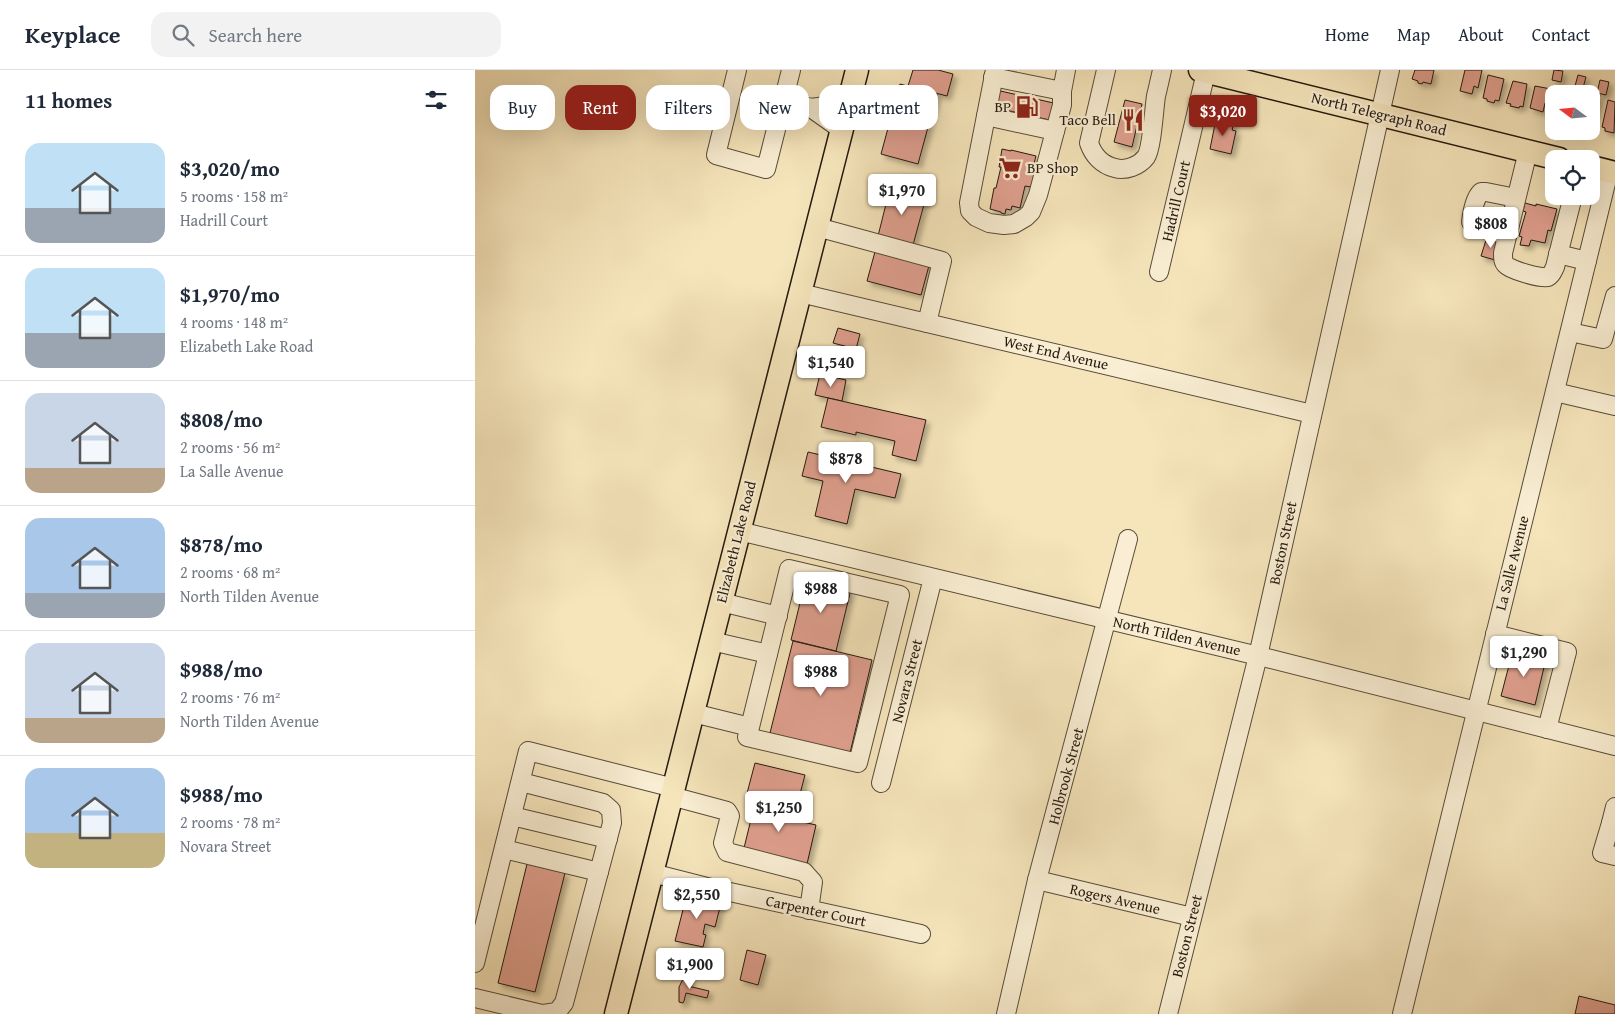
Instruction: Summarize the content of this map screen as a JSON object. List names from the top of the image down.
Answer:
{
  "streets": {
    "main road": ["North Telegraph Road", "Elizabeth Lake Road"],
    "street": [
      "Hadrill Court",
      "West End Avenue",
      "Boston Street",
      "La Salle Avenue",
      "North Tilden Avenue",
      "Novara Street",
      "Holbrook Street",
      "Rogers Avenue",
      "Carpenter Court"
    ]
  },
  "crossings": [
    ["North Telegraph Road", "Hadrill Court"],
    ["North Telegraph Road", "Boston Street"],
    ["West End Avenue", "Elizabeth Lake Road"],
    ["West End Avenue", "Boston Street"],
    ["Elizabeth Lake Road", "North Tilden Avenue"],
    ["Elizabeth Lake Road", "Carpenter Court"],
    ["Boston Street", "North Tilden Avenue"],
    ["Boston Street", "Rogers Avenue"],
    ["La Salle Avenue", "North Tilden Avenue"],
    ["North Tilden Avenue", "Novara Street"],
    ["North Tilden Avenue", "Holbrook Street"],
    ["Holbrook Street", "Rogers Avenue"]
  ],
  "places": {
    "fuel station": ["BP"],
    "restaurant": ["Taco Bell"],
    "supermarket": ["BP Shop"]
  },
  "north": "left",
  "page": {
    "header": "Keyplace",
    "search": "Search here",
    "nav": [
      "Home",
      "Map",
      "About",
      "Contact"
    ],
    "heading": "11 homes",
    "chip": [
      "Buy",
      "Rent",
      "Filters",
      "New",
      "Apartment"
    ],
    "price": [
      "$3,020",
      "$1,970",
      "$808",
      "$1,540",
      "$878",
      "$988",
      "$1,290",
      "$988",
      "$1,250",
      "$2,550",
      "$1,900"
    ],
    "list": [
      {
        "name": "$3,020/mo",
        "note": "5 rooms · 158 m² · Hadrill Court"
      },
      {
        "name": "$1,970/mo",
        "note": "4 rooms · 148 m² · Elizabeth Lake Road"
      },
      {
        "name": "$808/mo",
        "note": "2 rooms · 56 m² · La Salle Avenue"
      },
      {
        "name": "$878/mo",
        "note": "2 rooms · 68 m² · North Tilden Avenue"
      },
      {
        "name": "$988/mo",
        "note": "2 rooms · 76 m² · North Tilden Avenue"
      },
      {
        "name": "$988/mo",
        "note": "2 rooms · 78 m² · Novara Street"
      }
    ]
  }
}
